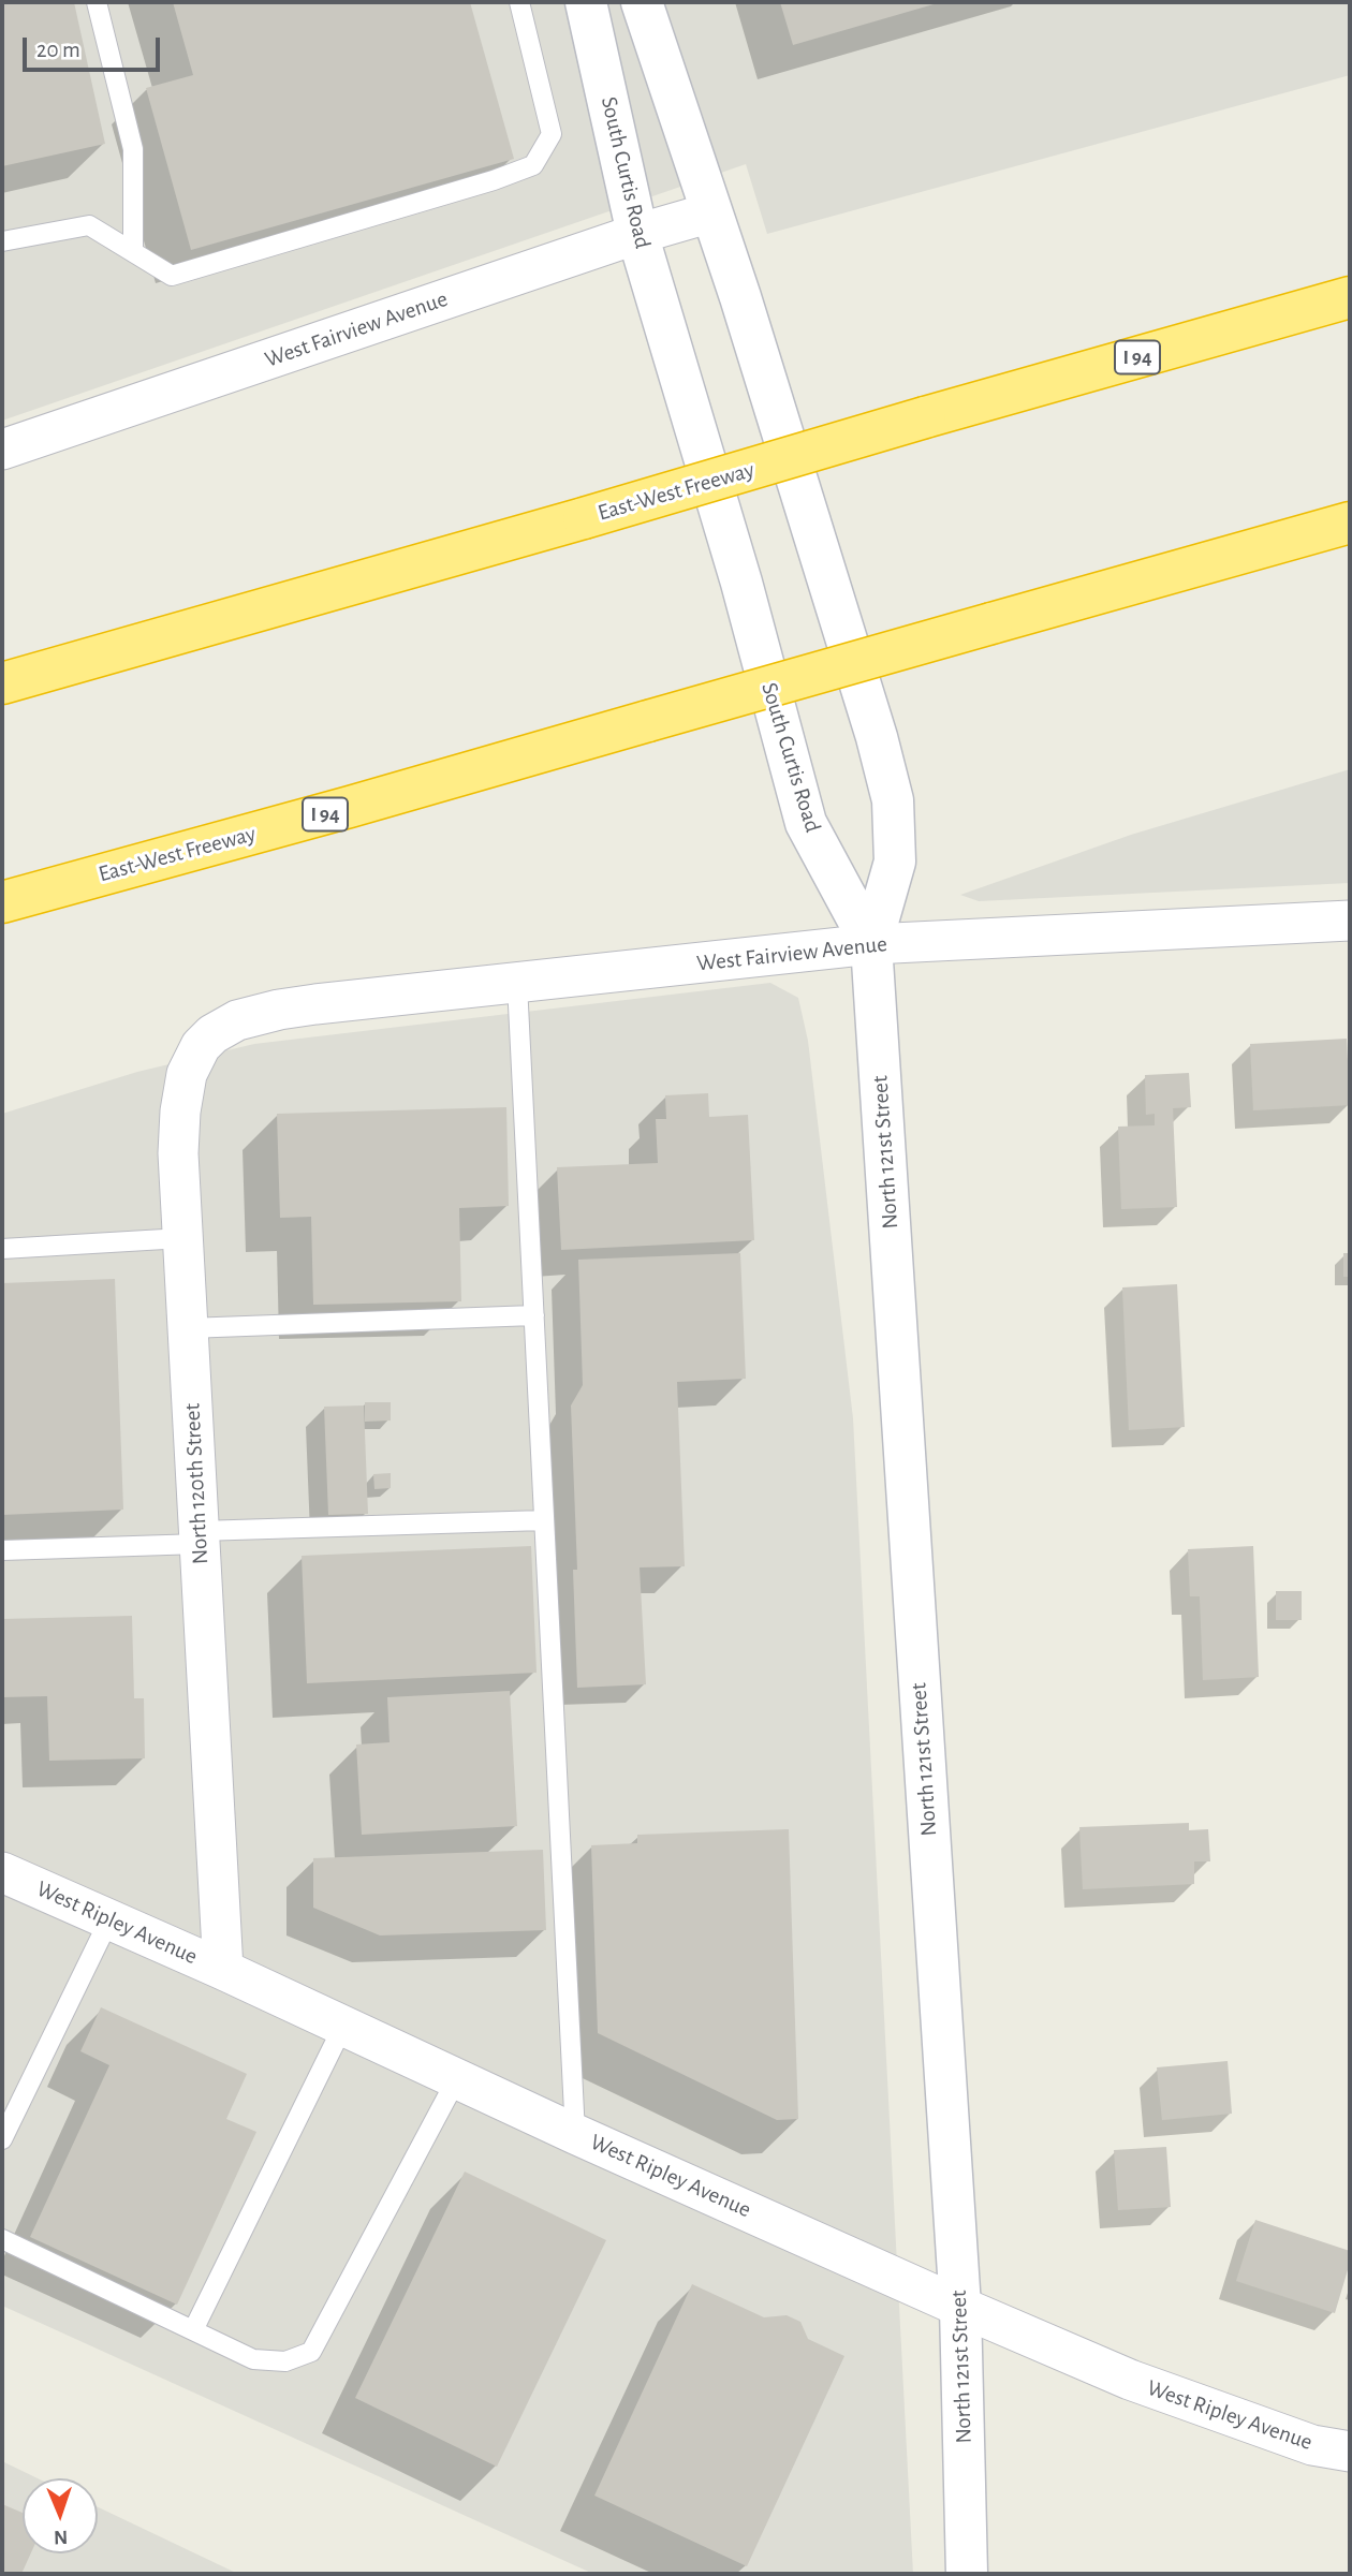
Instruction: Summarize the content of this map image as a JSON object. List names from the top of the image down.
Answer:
{
  "streets": {
    "highway": ["I 94", "East-West Freeway"],
    "street": [
      "South Curtis Road",
      "West Fairview Avenue",
      "North 121st Street",
      "North 120th Street",
      "West Ripley Avenue"
    ]
  },
  "crossings": [
    ["South Curtis Road", "West Fairview Avenue"],
    ["South Curtis Road", "North 121st Street"],
    ["West Fairview Avenue", "North 121st Street"],
    ["West Fairview Avenue", "North 120th Street"],
    ["North 121st Street", "West Ripley Avenue"],
    ["North 120th Street", "West Ripley Avenue"]
  ],
  "scale_bar": "20 m",
  "north": "bottom"
}
